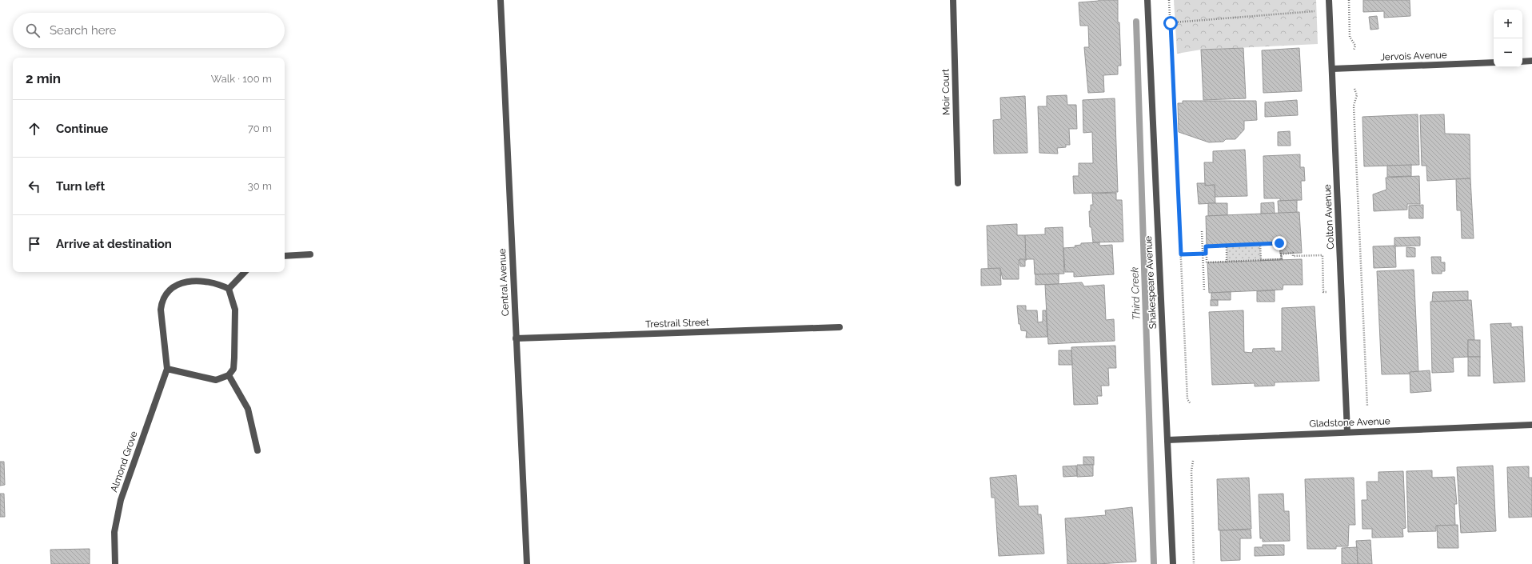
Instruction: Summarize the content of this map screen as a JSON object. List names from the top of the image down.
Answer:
{
  "streets": {
    "street": [
      "Jervois Avenue",
      "Moir Court",
      "Colton Avenue",
      "Central Avenue",
      "Shakespeare Avenue",
      "Trestrail Street",
      "Gladstone Avenue",
      "Almond Grove"
    ]
  },
  "crossings": [
    ["Jervois Avenue", "Colton Avenue"],
    ["Colton Avenue", "Gladstone Avenue"],
    ["Central Avenue", "Trestrail Street"],
    ["Shakespeare Avenue", "Gladstone Avenue"]
  ],
  "water": ["Third Creek"],
  "page": {
    "map_buttons": ["+", "−"],
    "search": "Search here",
    "heading": ["2 min", "Walk · 100 m"],
    "list": [
      ["Continue", "70 m"],
      ["Turn left", "30 m"],
      "Arrive at destination"
    ]
  }
}
